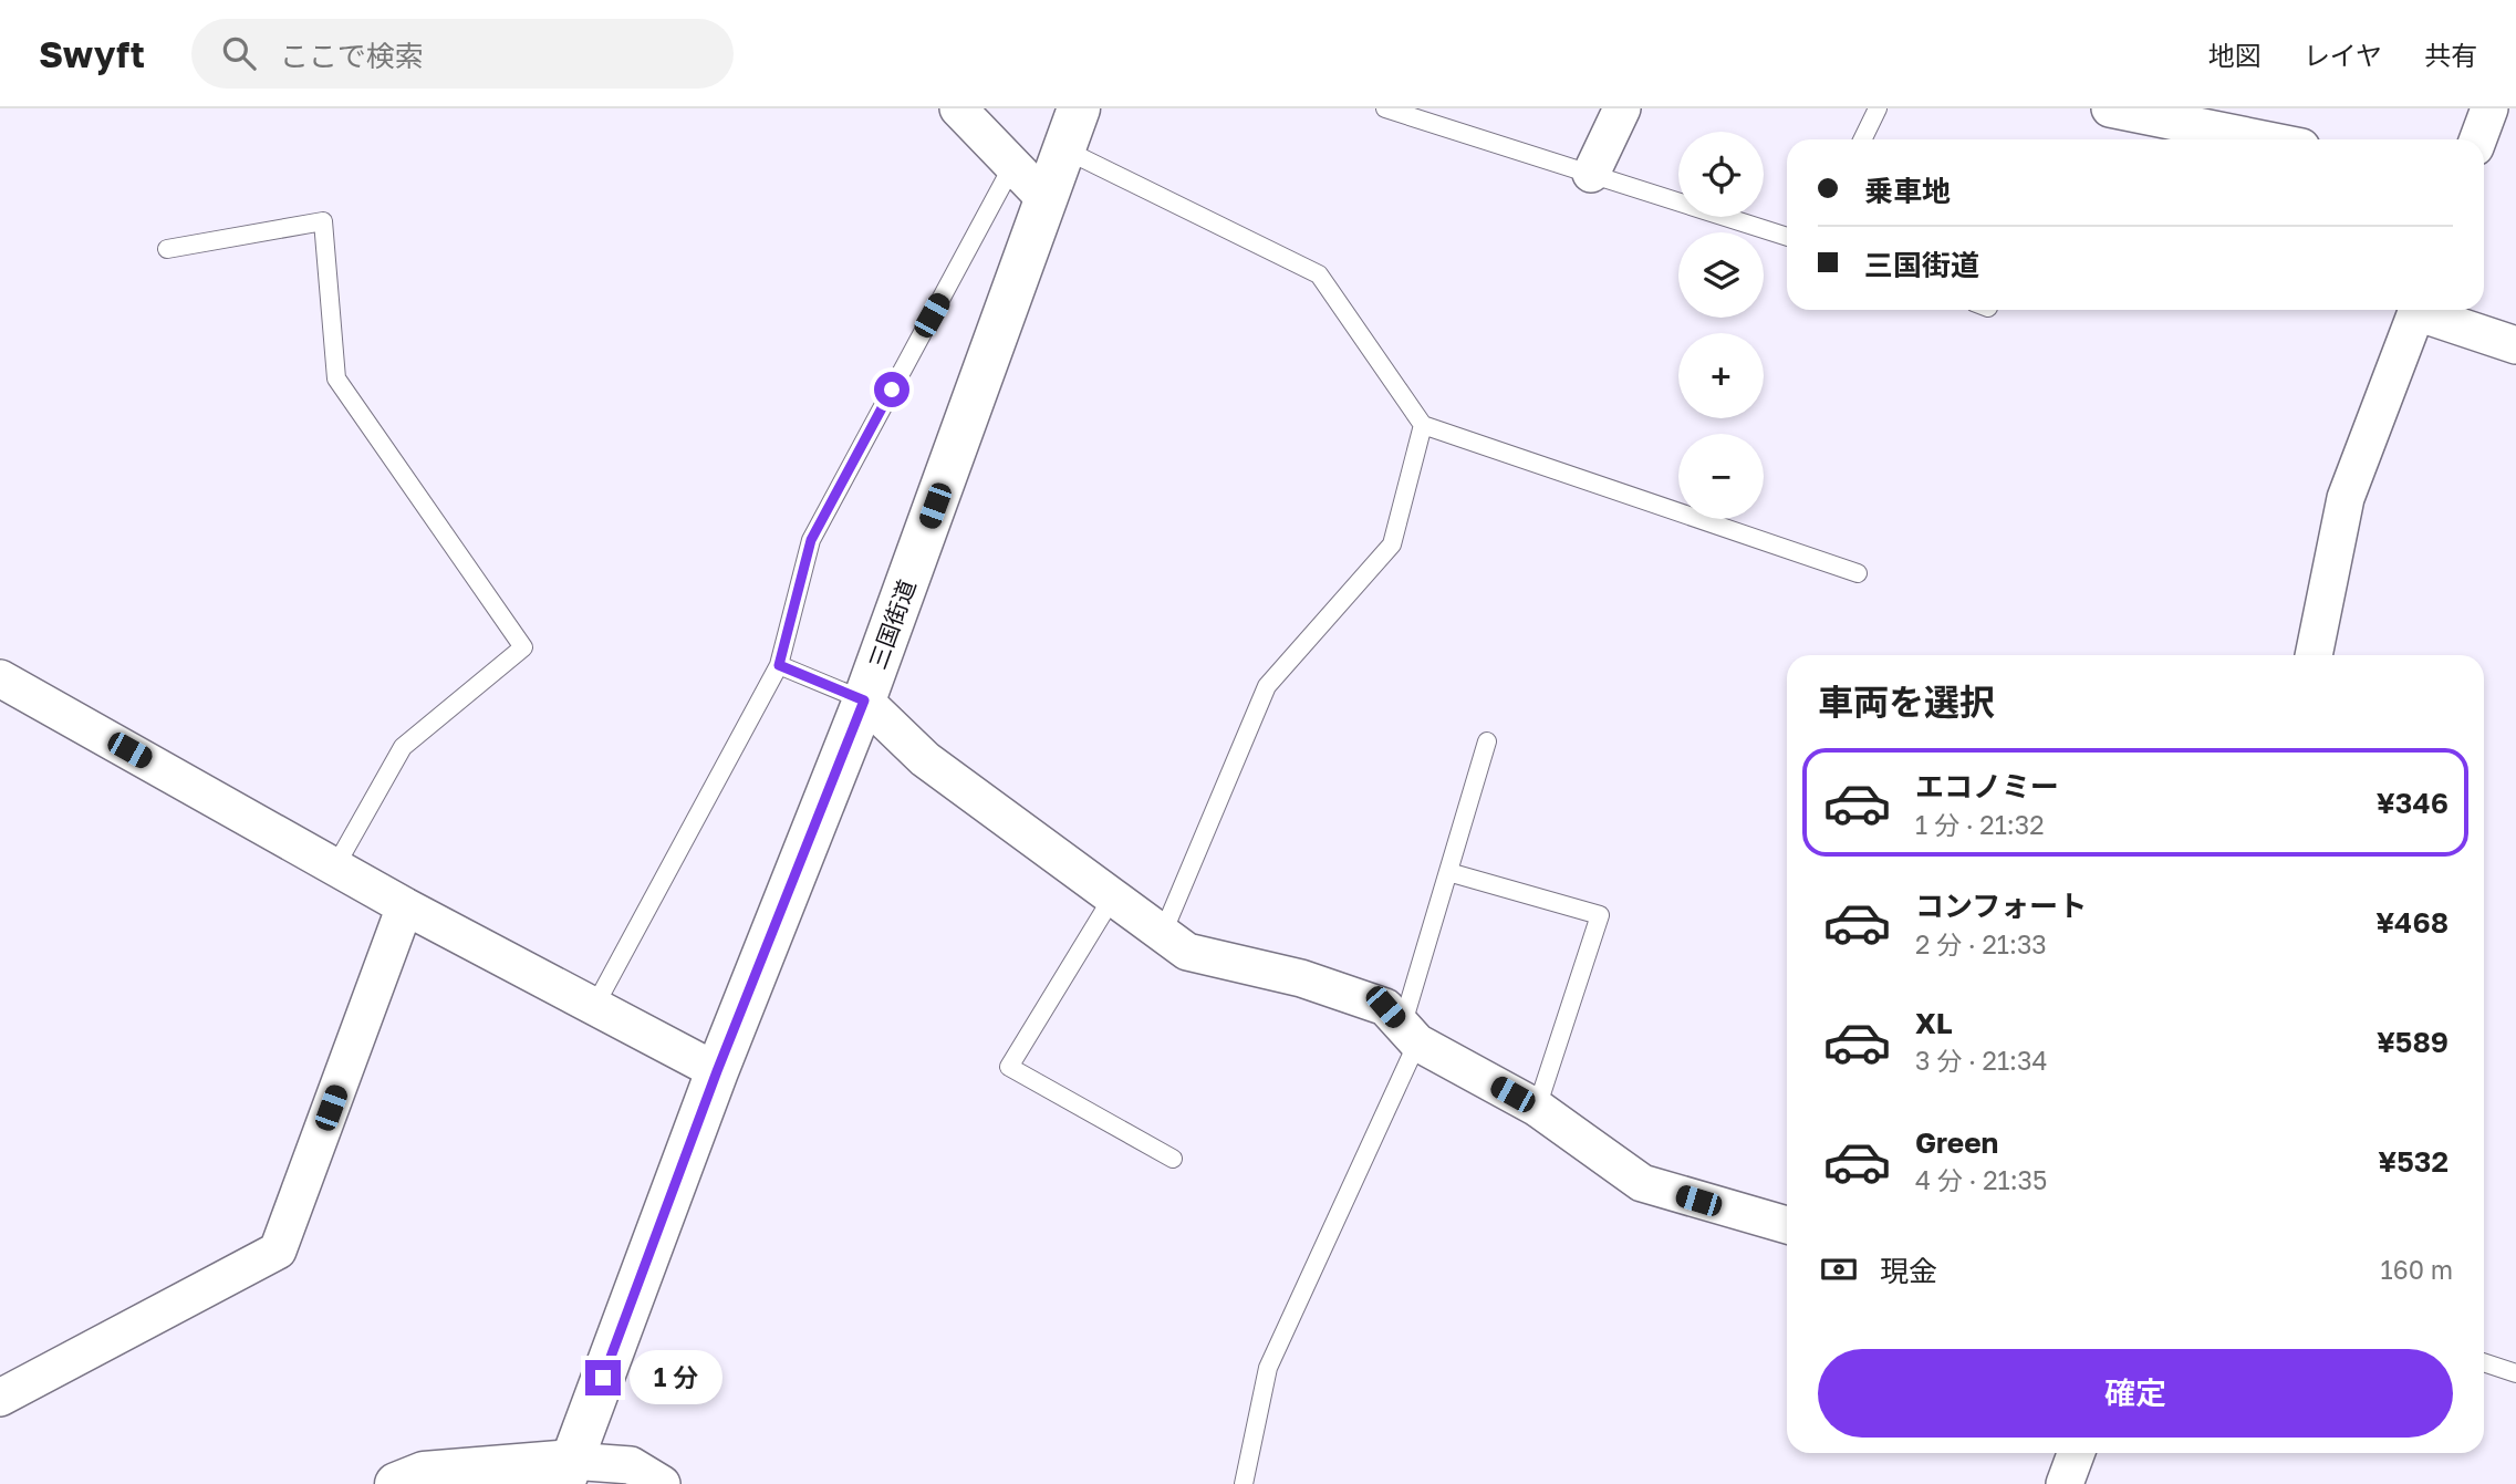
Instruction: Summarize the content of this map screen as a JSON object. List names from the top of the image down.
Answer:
{
  "streets": {
    "main road": ["三国街道"]
  },
  "page": {
    "header": "Swyft",
    "search": "ここで検索",
    "nav": ["地図", "レイヤ", "共有"],
    "map_buttons": ["+", "−"],
    "banner": ["乗車地", "三国街道"],
    "heading": "車両を選択",
    "list": [
      {
        "name": "エコノミー",
        "note": "1 分 · 21:32",
        "value": "¥346"
      },
      {
        "name": "コンフォート",
        "note": "2 分 · 21:33",
        "value": "¥468"
      },
      {
        "name": "XL",
        "note": "3 分 · 21:34",
        "value": "¥589"
      },
      {
        "name": "Green",
        "note": "4 分 · 21:35",
        "value": "¥532"
      }
    ],
    "pay": ["現金", "160 m"],
    "buttons": "確定",
    "bubble": "1 分"
  }
}
